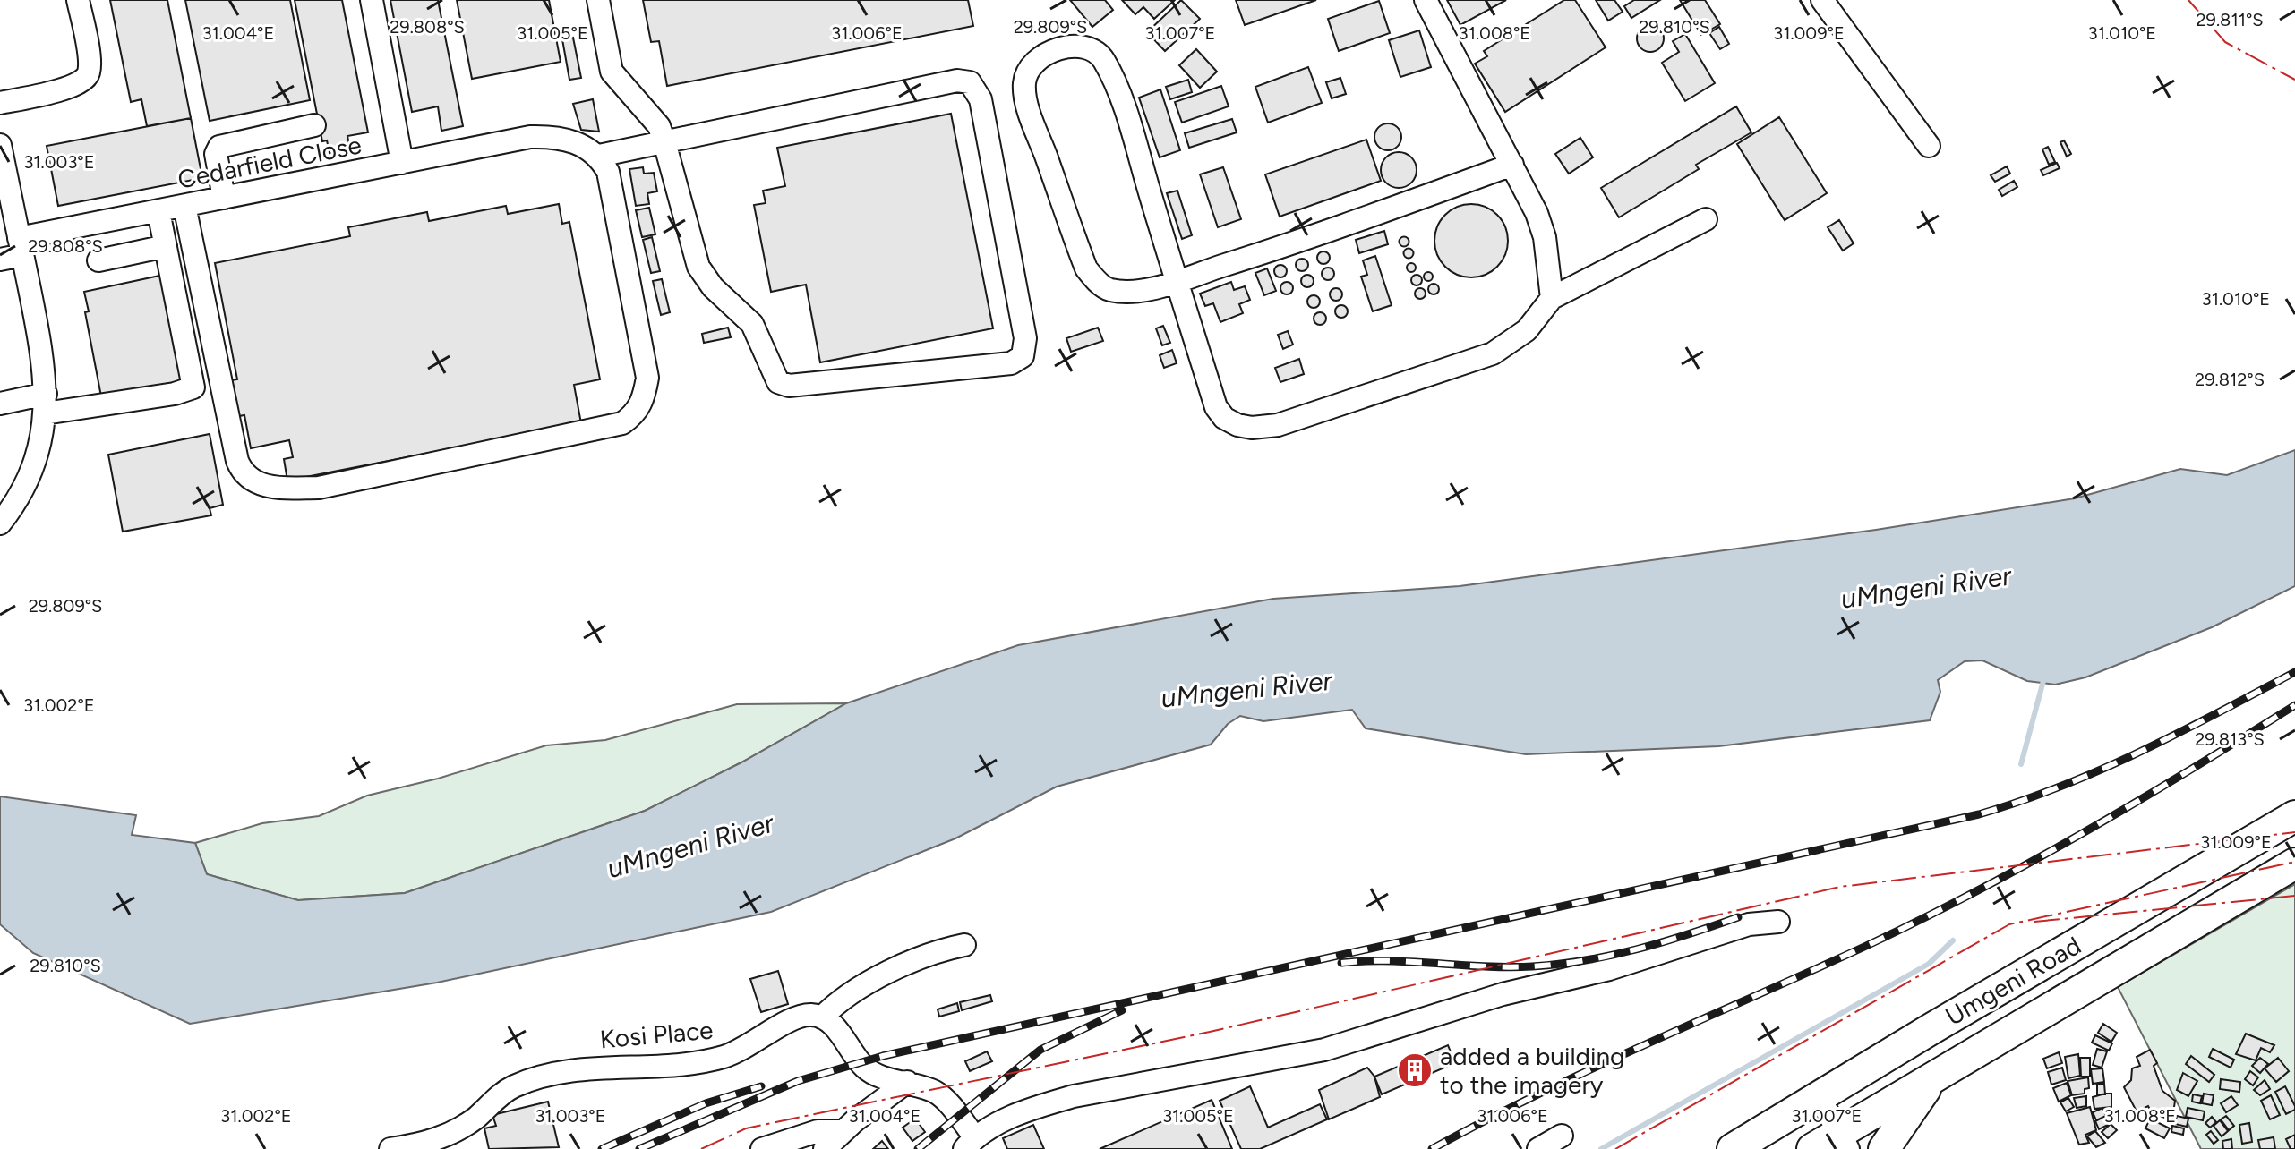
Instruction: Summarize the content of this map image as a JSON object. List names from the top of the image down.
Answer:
{
  "streets": {
    "highway": ["Umgeni Road"],
    "street": ["Cedarfield Close", "Kosi Place"]
  },
  "water": ["uMngeni River"],
  "places": {
    "building": ["added a building to the imagery"]
  },
  "coordinates": [
    "29.811°S",
    "29.808°S",
    "29.809°S",
    "29.810°S",
    "31.004°E",
    "31.005°E",
    "31.007°E",
    "31.008°E",
    "31.009°E",
    "31.006°E",
    "31.010°E",
    "31.003°E",
    "29.812°S",
    "31.002°E",
    "29.813°S"
  ]
}
